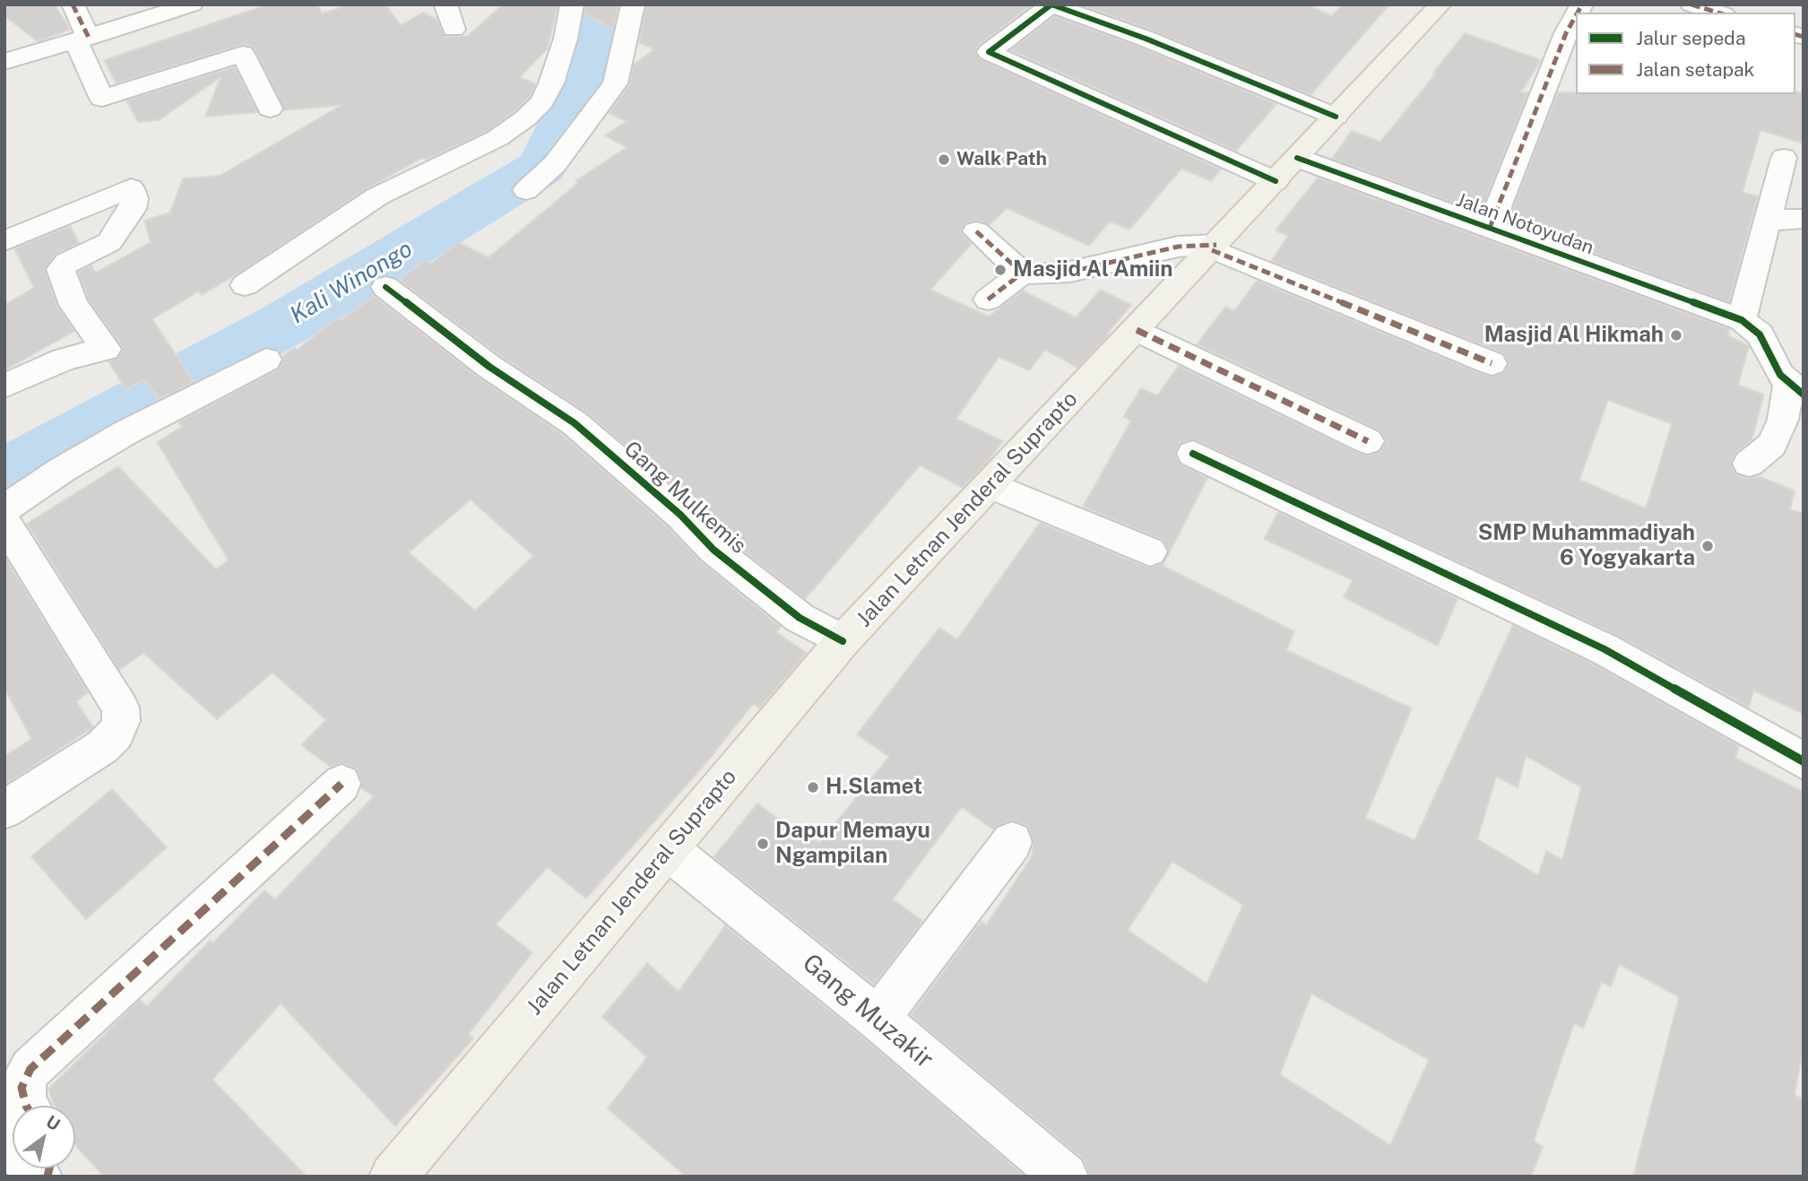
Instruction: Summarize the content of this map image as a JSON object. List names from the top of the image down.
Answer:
{
  "streets": {
    "main road": ["Jalan Letnan Jenderal Suprapto"],
    "street": ["Jalan Notoyudan", "Gang Mulkemis", "Gang Muzakir"]
  },
  "crossings": [
    ["Jalan Notoyudan", "Jalan Letnan Jenderal Suprapto"],
    ["Gang Mulkemis", "Jalan Letnan Jenderal Suprapto"],
    ["Jalan Letnan Jenderal Suprapto", "Gang Muzakir"]
  ],
  "water": ["Kali Winongo"],
  "places": [
    "Walk Path",
    "Masjid Al Amiin",
    "Masjid Al Hikmah",
    "SMP Muhammadiyah 6 Yogyakarta",
    "H.Slamet",
    "Dapur Memayu Ngampilan"
  ],
  "legend": ["Jalur sepeda", "Jalan setapak"],
  "north": "top right"
}
